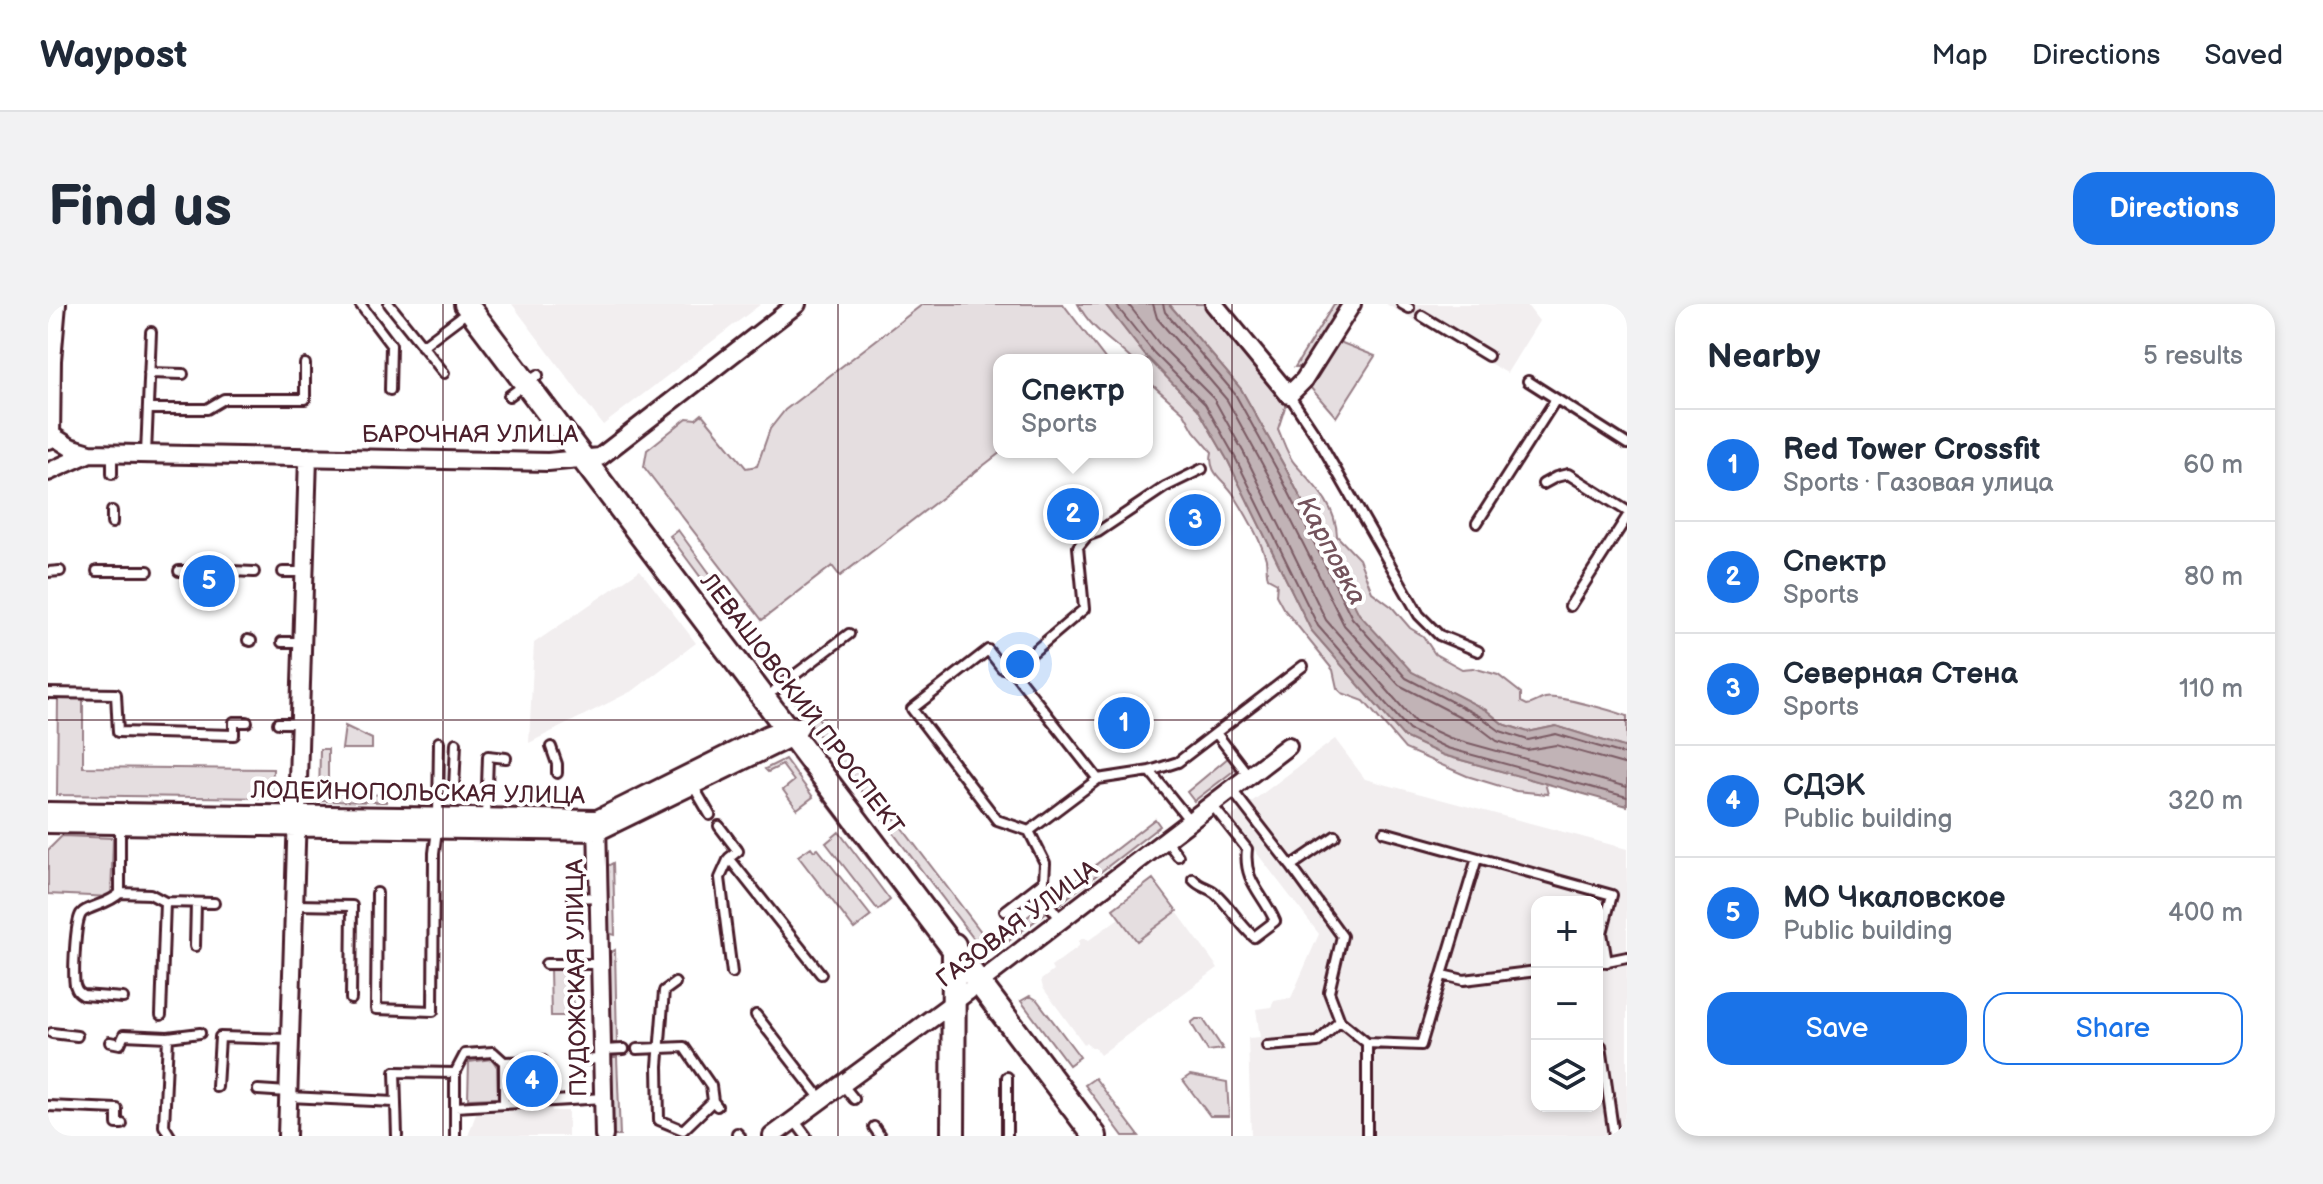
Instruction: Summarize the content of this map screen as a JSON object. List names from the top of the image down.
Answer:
{
  "streets": {
    "street": [
      "БАРОЧНАЯ УЛИЦА",
      "ЛЕВАШОВСКИЙ ПРОСПЕКТ",
      "ЛОДЕЙНОПОЛЬСКАЯ УЛИЦА",
      "ГАЗОВАЯ УЛИЦА",
      "ПУДОЖСКАЯ УЛИЦА"
    ]
  },
  "crossings": [
    ["БАРОЧНАЯ УЛИЦА", "ЛЕВАШОВСКИЙ ПРОСПЕКТ"],
    ["ЛЕВАШОВСКИЙ ПРОСПЕКТ", "ЛОДЕЙНОПОЛЬСКАЯ УЛИЦА"],
    ["ЛЕВАШОВСКИЙ ПРОСПЕКТ", "ГАЗОВАЯ УЛИЦА"],
    ["ЛОДЕЙНОПОЛЬСКАЯ УЛИЦА", "ПУДОЖСКАЯ УЛИЦА"]
  ],
  "water": ["Карповка"],
  "page": {
    "header": "Waypost",
    "nav": ["Map", "Directions", "Saved"],
    "buttons": [
      "Directions",
      ["Save", "Share"]
    ],
    "title": "Find us",
    "heading": ["Nearby", "5 results"],
    "popup": ["Спектр", "Sports"],
    "list": [
      {
        "mark": "1",
        "name": "Red Tower Crossfit",
        "note": "Sports · Газовая улица",
        "value": "60 m"
      },
      {
        "mark": "2",
        "name": "Спектр",
        "note": "Sports",
        "value": "80 m"
      },
      {
        "mark": "3",
        "name": "Северная Стена",
        "note": "Sports",
        "value": "110 m"
      },
      {
        "mark": "4",
        "name": "СДЭК",
        "note": "Public building",
        "value": "320 m"
      },
      {
        "mark": "5",
        "name": "МО Чкаловское",
        "note": "Public building",
        "value": "400 m"
      }
    ],
    "pins": [
      "2",
      "3",
      "5",
      "1",
      "4"
    ],
    "map_buttons": ["+", "−"]
  }
}
